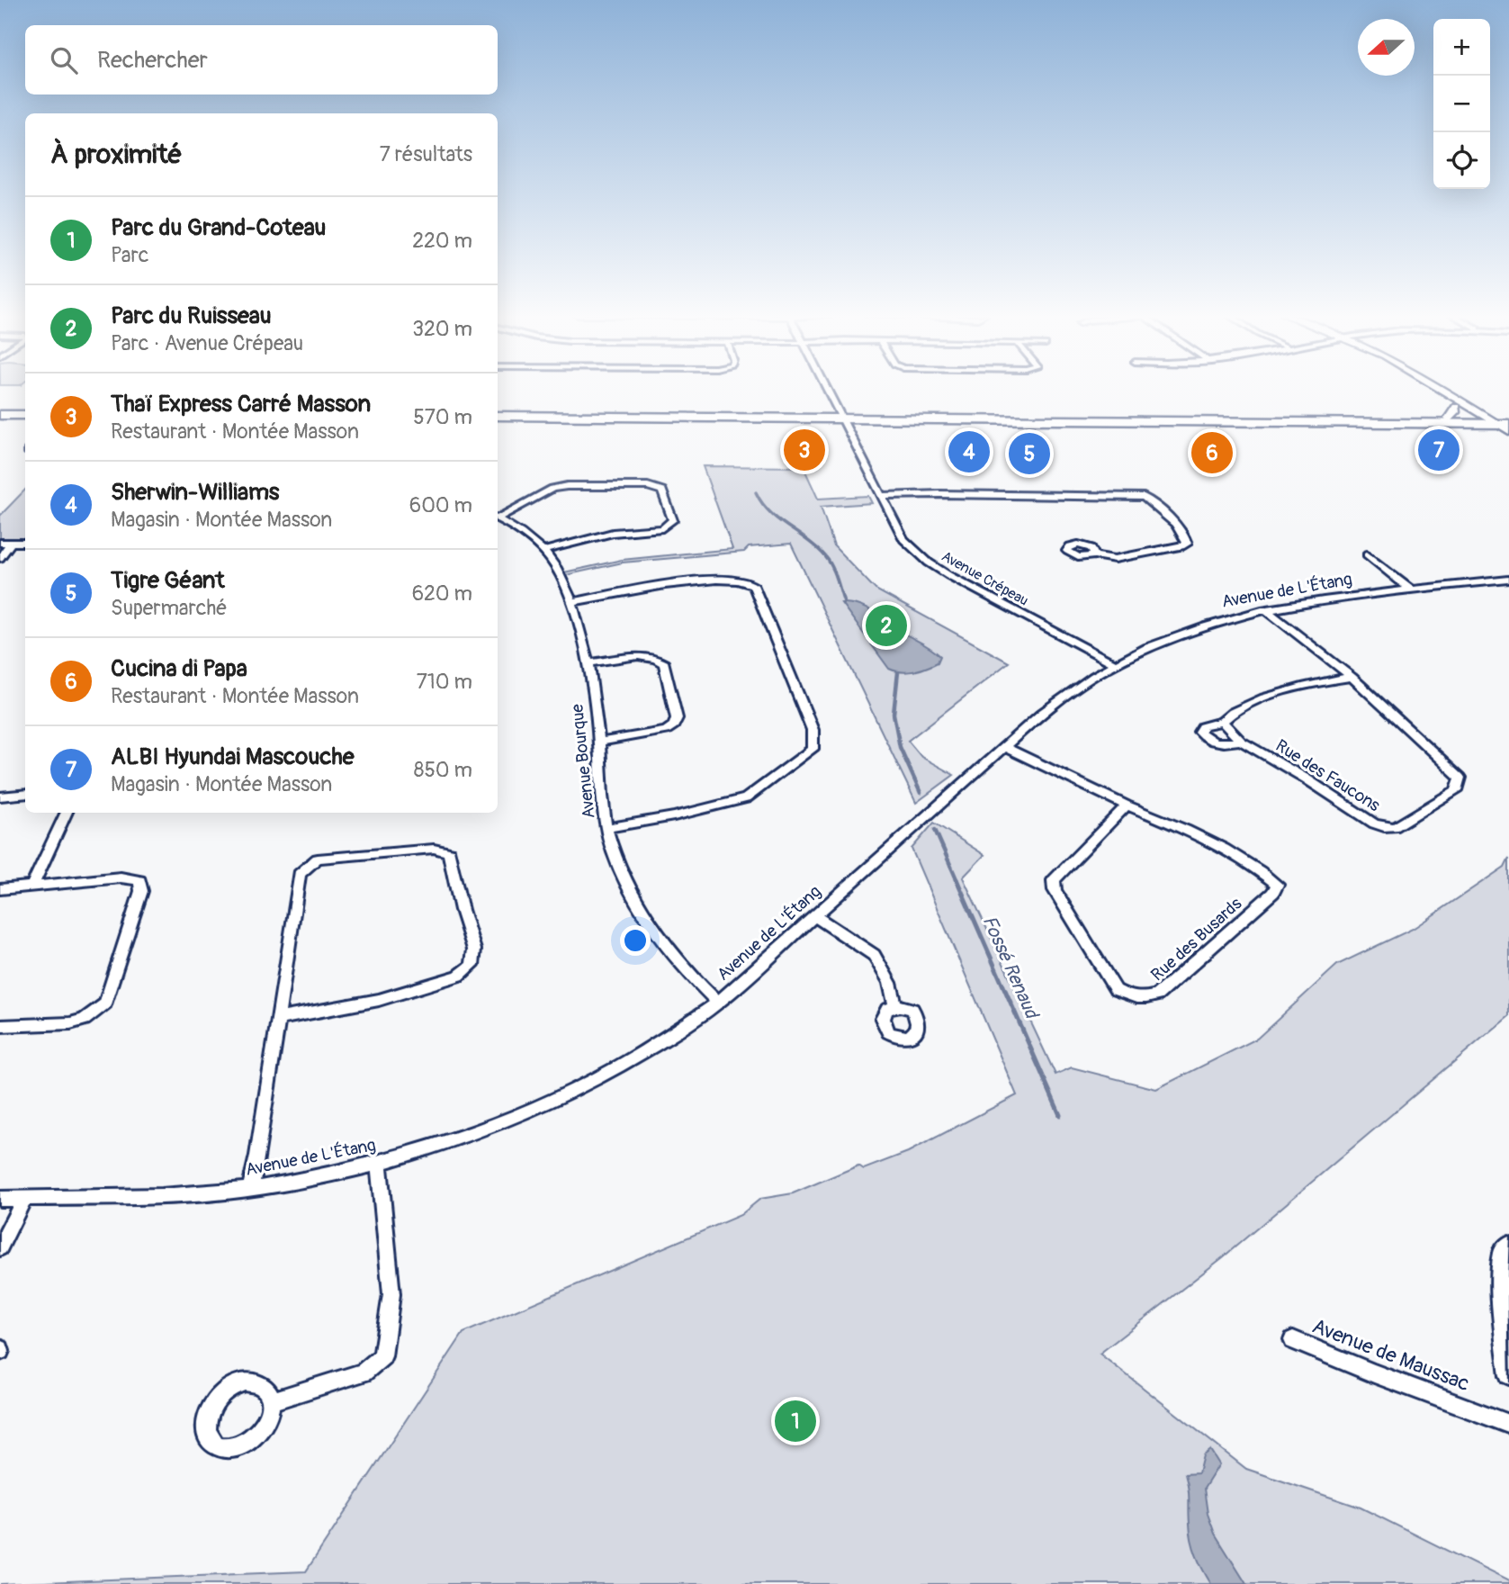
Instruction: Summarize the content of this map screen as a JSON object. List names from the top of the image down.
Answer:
{
  "streets": {
    "street": [
      "Avenue Crépeau",
      "Avenue de L'Étang",
      "Avenue Bourque",
      "Rue des Faucons",
      "Rue des Busards",
      "Avenue de Maussac"
    ]
  },
  "crossings": [
    ["Avenue Crépeau", "Avenue de L'Étang"],
    ["Avenue de L'Étang", "Avenue Bourque"],
    ["Avenue de L'Étang", "Rue des Faucons"],
    ["Avenue de L'Étang", "Rue des Busards"]
  ],
  "water": ["Fossé Renaud"],
  "north": "left",
  "page": {
    "map_buttons": ["+", "−"],
    "search": "Rechercher",
    "heading": ["À proximité", "7 résultats"],
    "list": [
      {
        "mark": "1",
        "name": "Parc du Grand-Coteau",
        "note": "Parc",
        "value": "220 m"
      },
      {
        "mark": "2",
        "name": "Parc du Ruisseau",
        "note": "Parc · Avenue Crépeau",
        "value": "320 m"
      },
      {
        "mark": "3",
        "name": "Thaï Express Carré Masson",
        "note": "Restaurant · Montée Masson",
        "value": "570 m"
      },
      {
        "mark": "4",
        "name": "Sherwin-Williams",
        "note": "Magasin · Montée Masson",
        "value": "600 m"
      },
      {
        "mark": "5",
        "name": "Tigre Géant",
        "note": "Supermarché",
        "value": "620 m"
      },
      {
        "mark": "6",
        "name": "Cucina di Papa",
        "note": "Restaurant · Montée Masson",
        "value": "710 m"
      },
      {
        "mark": "7",
        "name": "ALBI Hyundai Mascouche",
        "note": "Magasin · Montée Masson",
        "value": "850 m"
      }
    ],
    "pins": [
      "3",
      "7",
      "4",
      "6",
      "5",
      "2",
      "1"
    ]
  }
}
